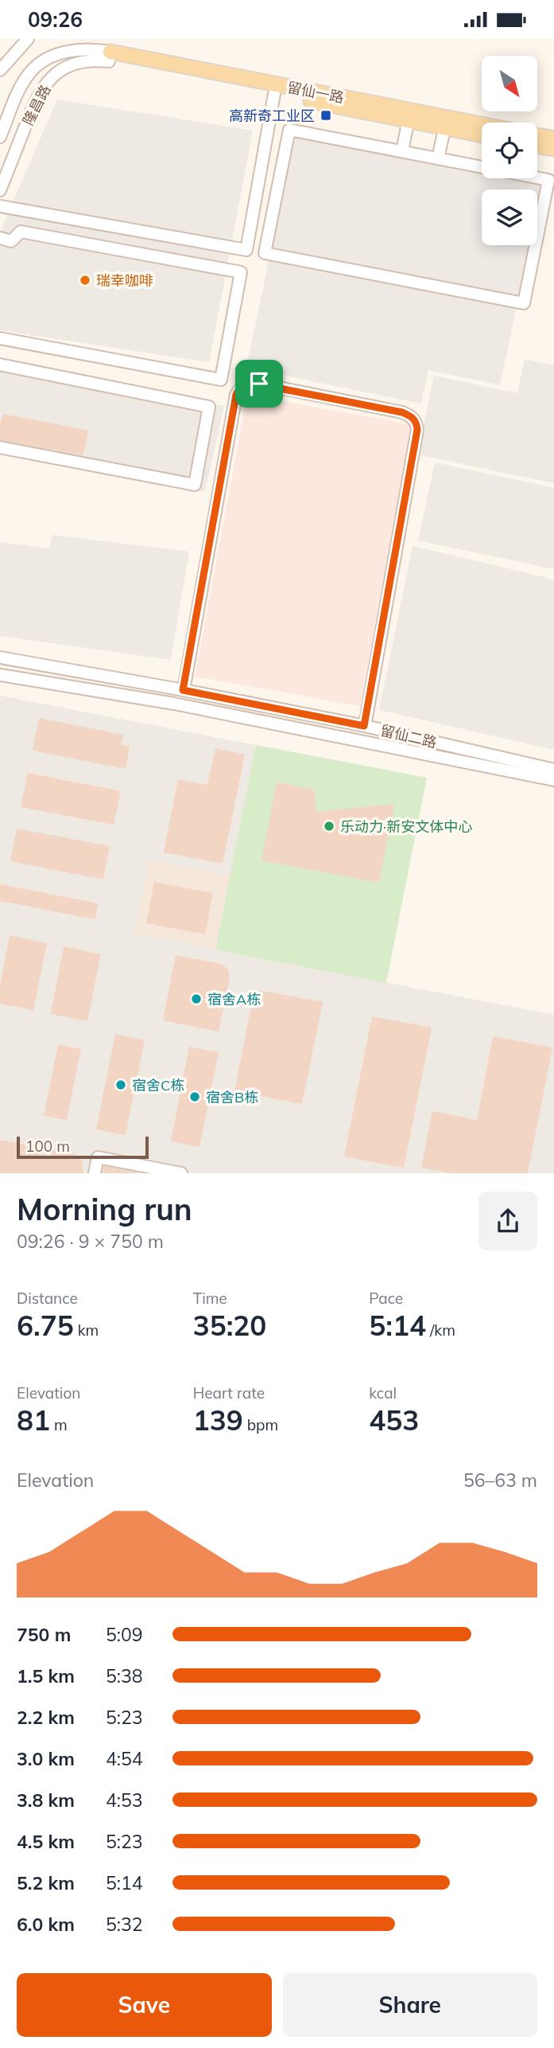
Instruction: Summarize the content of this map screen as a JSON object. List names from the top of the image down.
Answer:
{
  "streets": {
    "main road": ["留仙一路"],
    "street": ["隆昌路", "留仙二路"]
  },
  "crossings": [
    ["留仙一路", "隆昌路"]
  ],
  "places": {
    "transit": ["高新奇工业区"],
    "other": [
      "瑞幸咖啡",
      "乐动力·新安文体中心",
      "宿舍A栋",
      "宿舍C栋",
      "宿舍B栋"
    ]
  },
  "scale_bar": "100 m",
  "north": "bottom right",
  "page": {
    "status": "09:26",
    "scale": "100 m",
    "heading": ["Morning run", "09:26 · 9 × 750 m"],
    "stats": [
      ["Distance", "6.75 km"],
      ["Time", "35:20"],
      ["Pace", "5:14 /km"],
      ["Elevation", "81 m"],
      ["Heart rate", "139 bpm"],
      ["kcal", "453"]
    ],
    "chart": ["Elevation", "56–63 m"],
    "list": [
      {
        "name": "750 m",
        "note": "5:09"
      },
      {
        "name": "1.5 km",
        "note": "5:38"
      },
      {
        "name": "2.2 km",
        "note": "5:23"
      },
      {
        "name": "3.0 km",
        "note": "4:54"
      },
      {
        "name": "3.8 km",
        "note": "4:53"
      },
      {
        "name": "4.5 km",
        "note": "5:23"
      },
      {
        "name": "5.2 km",
        "note": "5:14"
      },
      {
        "name": "6.0 km",
        "note": "5:32"
      }
    ],
    "buttons": ["Save", "Share"]
  }
}
